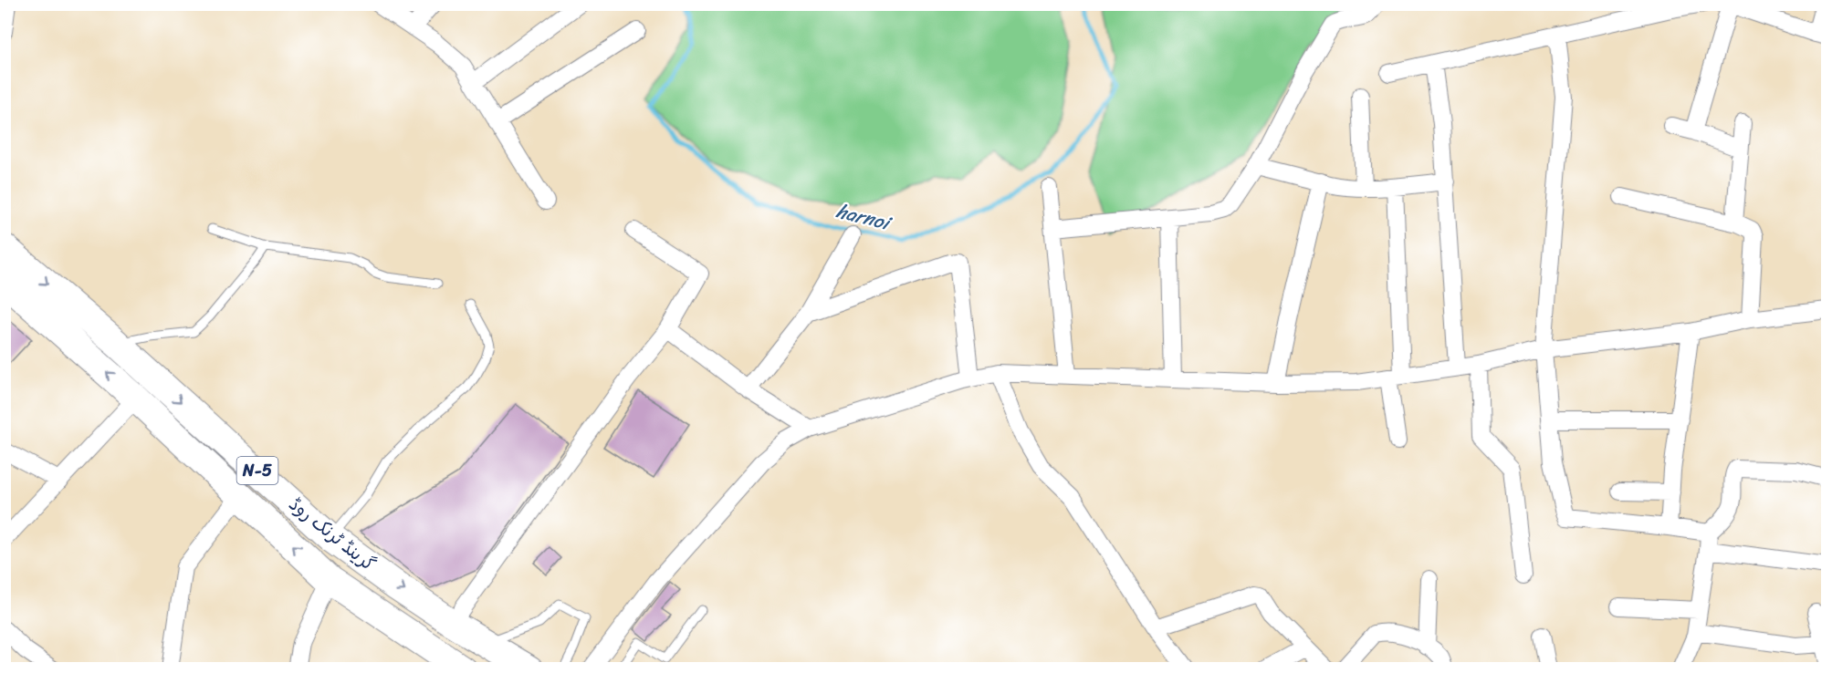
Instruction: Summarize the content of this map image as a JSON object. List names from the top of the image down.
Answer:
{
  "streets": {
    "highway": ["N-5", "گرینڈ ٹرنک روڈ"]
  },
  "water": ["harnoi"]
}
